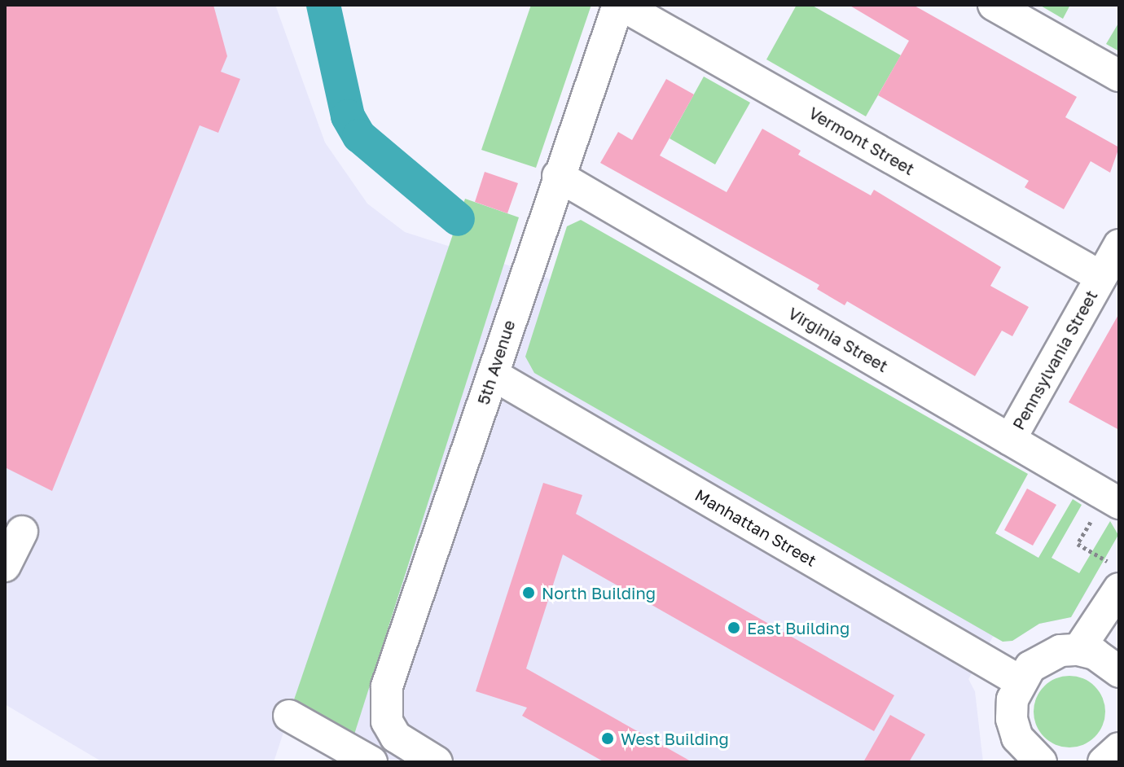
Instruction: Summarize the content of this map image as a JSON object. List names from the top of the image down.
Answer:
{
  "streets": {
    "street": [
      "Vermont Street",
      "Virginia Street",
      "Pennsylvania Street",
      "5th Avenue",
      "Manhattan Street"
    ]
  },
  "crossings": [
    ["Vermont Street", "Pennsylvania Street"],
    ["Vermont Street", "5th Avenue"],
    ["Virginia Street", "Pennsylvania Street"],
    ["Virginia Street", "5th Avenue"],
    ["5th Avenue", "Manhattan Street"]
  ],
  "places": ["North Building", "East Building", "West Building"]
}
